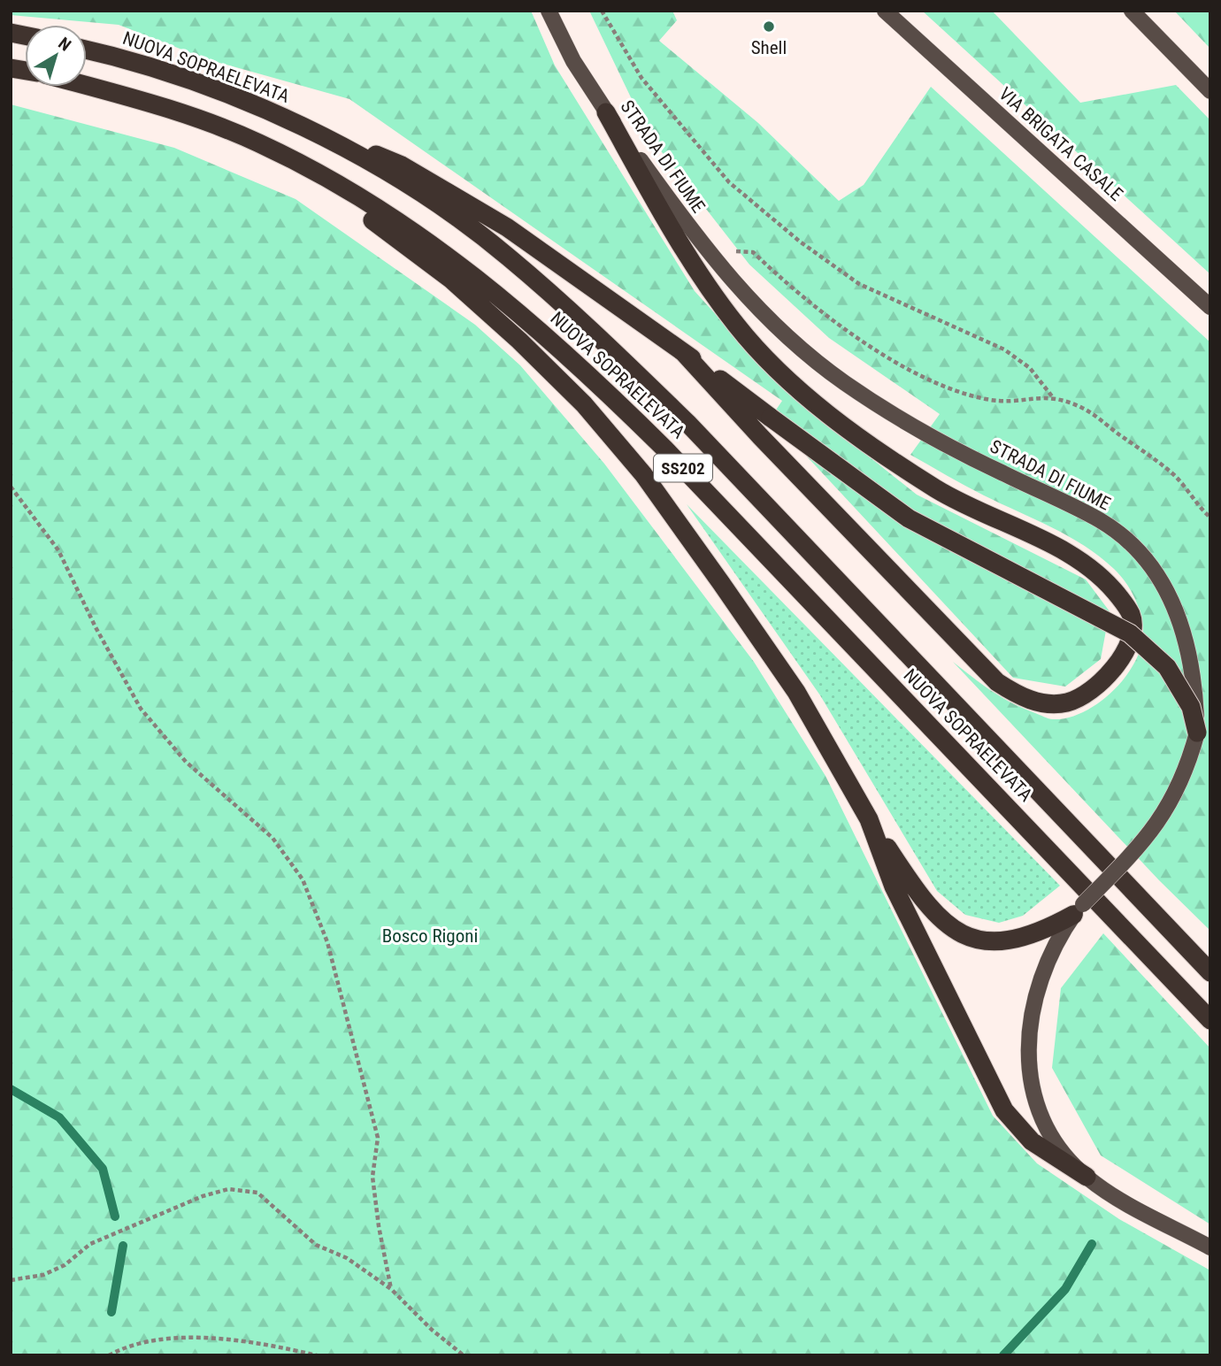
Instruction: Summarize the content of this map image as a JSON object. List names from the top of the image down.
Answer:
{
  "streets": {
    "highway": ["NUOVA SOPRAELEVATA", "SS202"],
    "main road": ["VIA BRIGATA CASALE", "STRADA DI FIUME"]
  },
  "parks": ["Bosco Rigoni"],
  "places": ["Shell"],
  "north": "top right"
}
